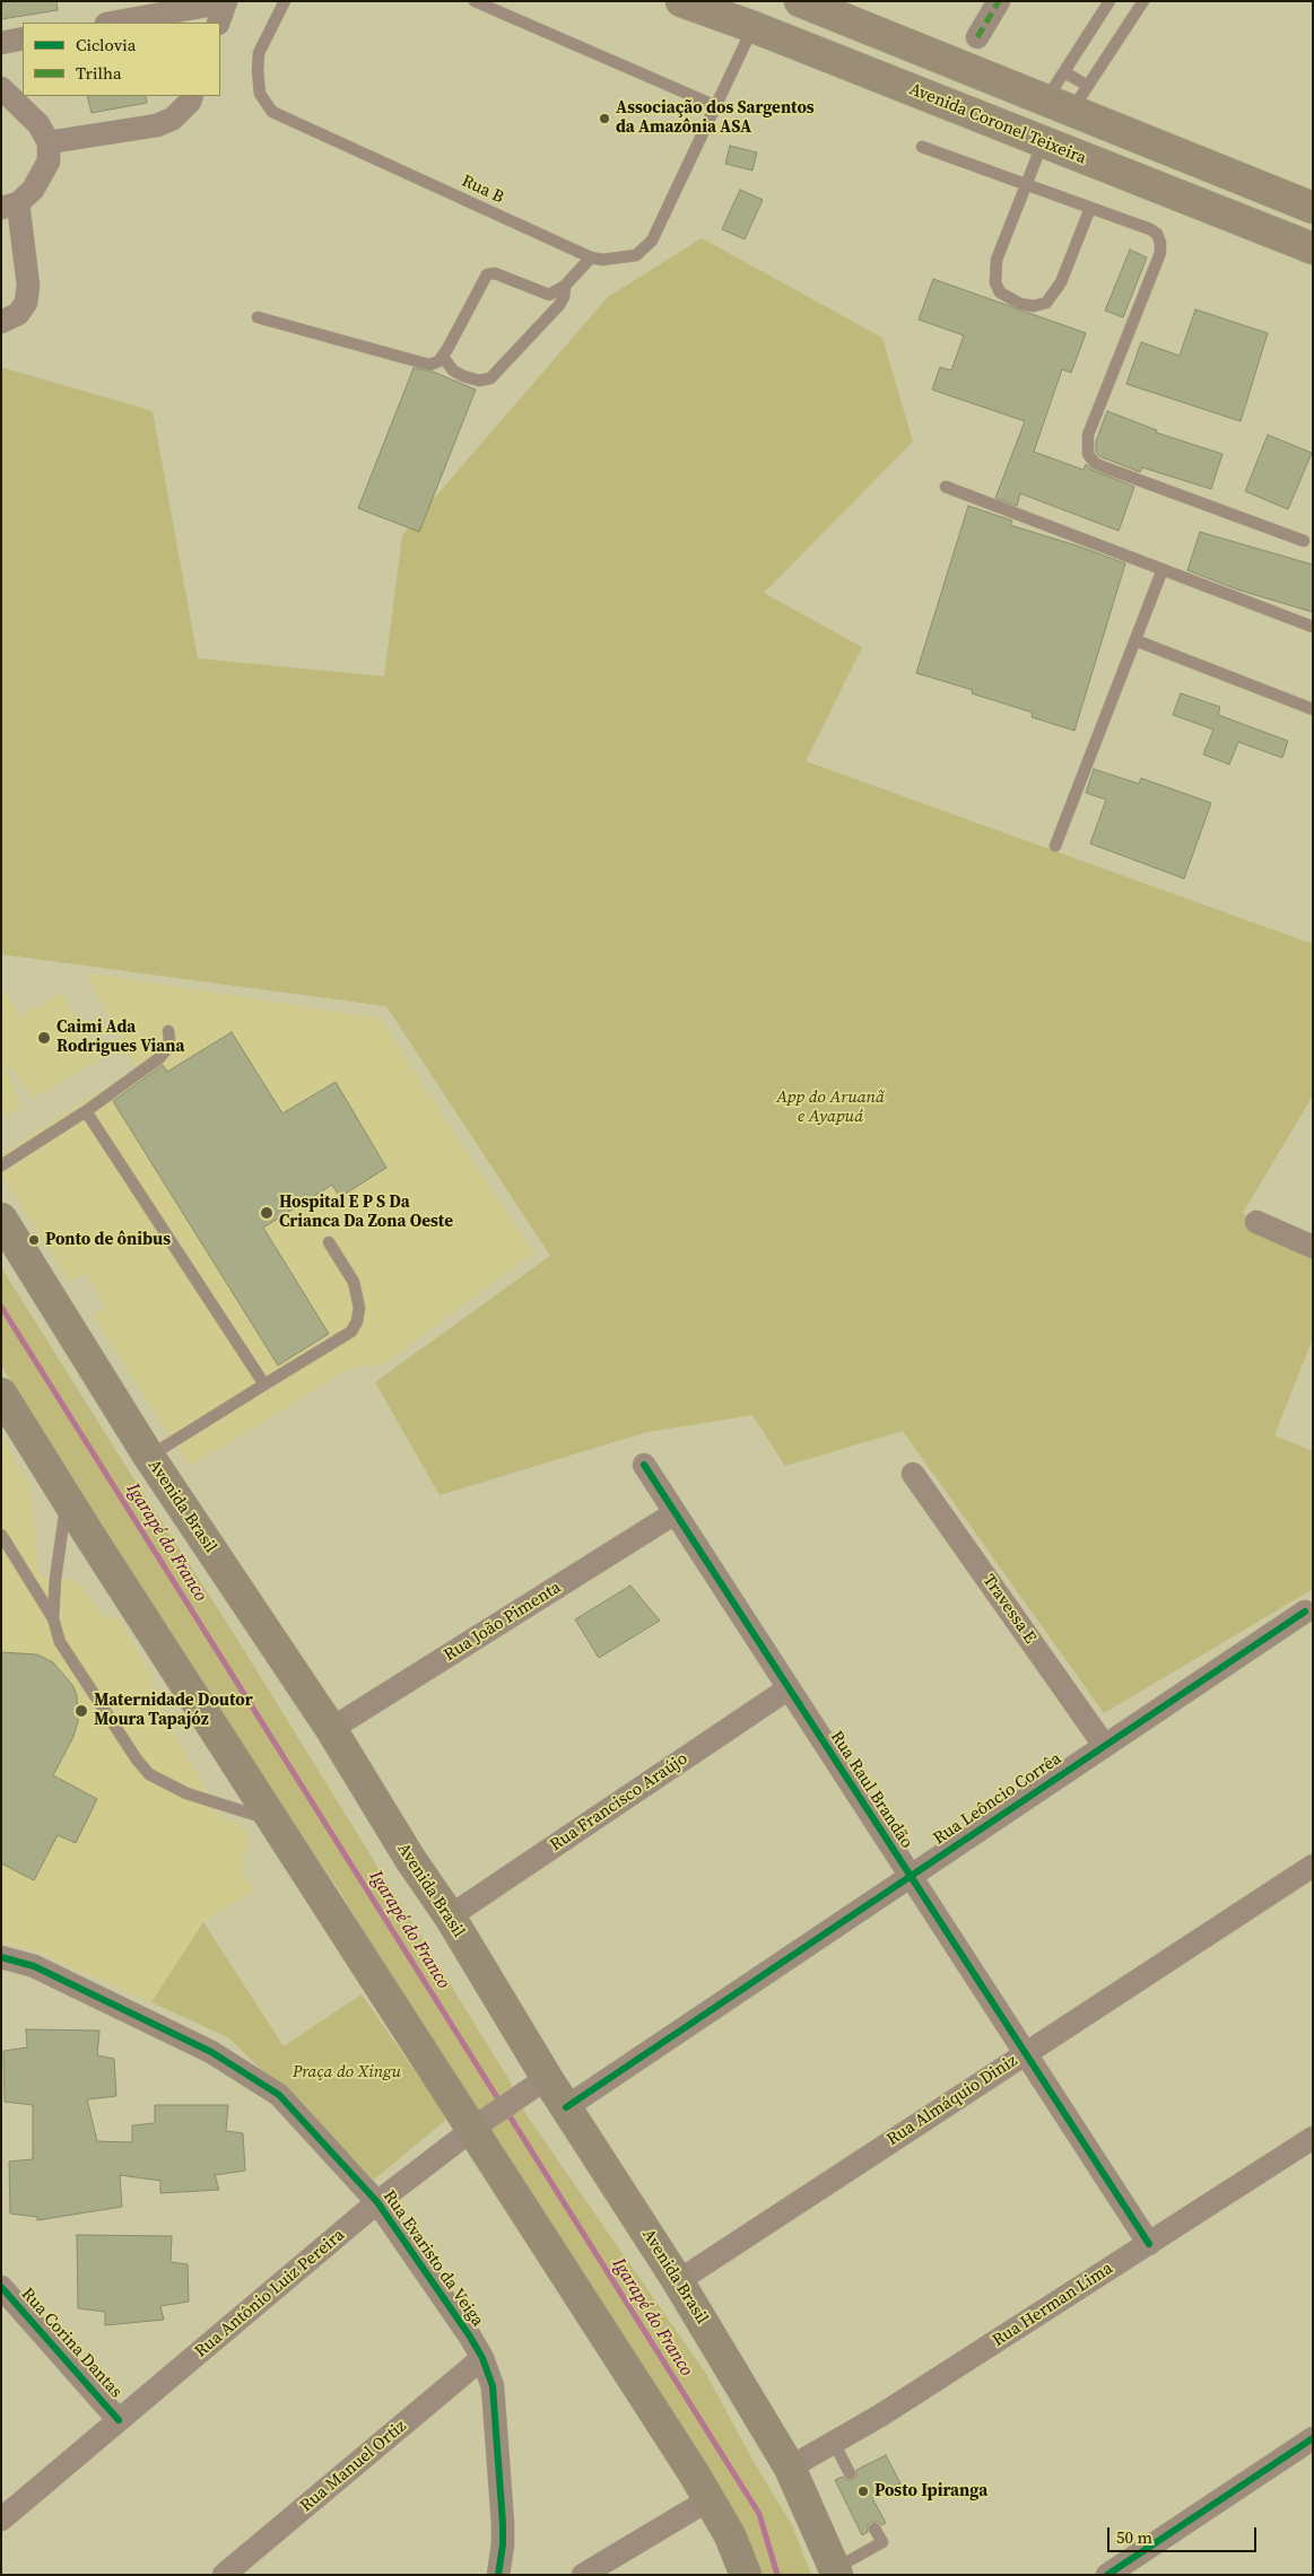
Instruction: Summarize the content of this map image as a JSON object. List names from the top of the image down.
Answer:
{
  "streets": {
    "highway": ["Avenida Brasil"],
    "main road": ["Avenida Coronel Teixeira"],
    "street": [
      "Travessa E",
      "Rua João Pimenta",
      "Rua Raul Brandão",
      "Rua Leôncio Corrêa",
      "Rua Francisco Araújo",
      "Rua Almáquio Diniz",
      "Rua Evaristo da Veiga",
      "Rua Antônio Luiz Pereira",
      "Rua Herman Lima",
      "Rua Corina Dantas",
      "Rua Manuel Ortiz"
    ],
    "lane": ["Rua B"]
  },
  "crossings": [
    ["Avenida Coronel Teixeira", "Rua B"],
    ["Avenida Brasil", "Rua João Pimenta"],
    ["Avenida Brasil", "Rua Leôncio Corrêa"],
    ["Avenida Brasil", "Rua Francisco Araújo"],
    ["Avenida Brasil", "Rua Almáquio Diniz"],
    ["Avenida Brasil", "Rua Antônio Luiz Pereira"],
    ["Avenida Brasil", "Rua Herman Lima"],
    ["Travessa E", "Rua Leôncio Corrêa"],
    ["Rua João Pimenta", "Rua Raul Brandão"],
    ["Rua Raul Brandão", "Rua Leôncio Corrêa"],
    ["Rua Raul Brandão", "Rua Francisco Araújo"],
    ["Rua Raul Brandão", "Rua Almáquio Diniz"],
    ["Rua Raul Brandão", "Rua Herman Lima"],
    ["Rua Evaristo da Veiga", "Rua Antônio Luiz Pereira"],
    ["Rua Evaristo da Veiga", "Rua Manuel Ortiz"],
    ["Rua Antônio Luiz Pereira", "Rua Corina Dantas"]
  ],
  "water": ["Igarapé do Franco"],
  "parks": ["App do Aruanã e Ayapuá", "Praça do Xingu"],
  "places": [
    "Associação dos Sargentos da Amazônia ASA",
    "Caimi Ada Rodrigues Viana",
    "Hospital E P S Da Crianca Da Zona Oeste",
    "Ponto de ônibus",
    "Maternidade Doutor Moura Tapajóz",
    "Posto Ipiranga"
  ],
  "legend": ["Ciclovia", "Trilha"],
  "scale_bar": "50 m"
}
